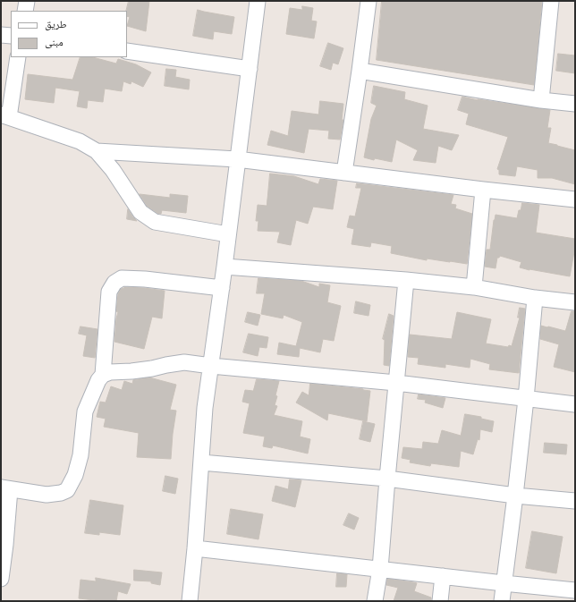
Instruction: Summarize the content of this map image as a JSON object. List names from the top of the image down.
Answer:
{
  "legend": ["طريق", "مبنى"]
}
